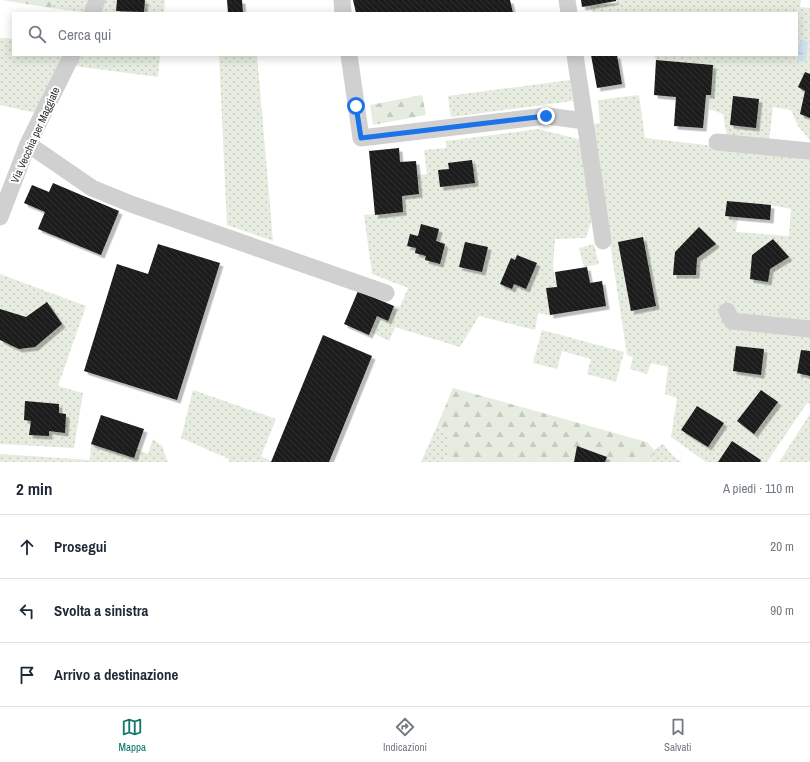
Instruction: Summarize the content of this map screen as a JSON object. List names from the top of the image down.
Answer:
{
  "streets": {
    "street": ["Via Vecchia per Maggiate"]
  },
  "page": {
    "search": "Cerca qui",
    "heading": ["2 min", "A piedi · 110 m"],
    "list": [
      ["Prosegui", "20 m"],
      ["Svolta a sinistra", "90 m"],
      "Arrivo a destinazione"
    ],
    "nav": ["Mappa", "Indicazioni", "Salvati"]
  }
}
